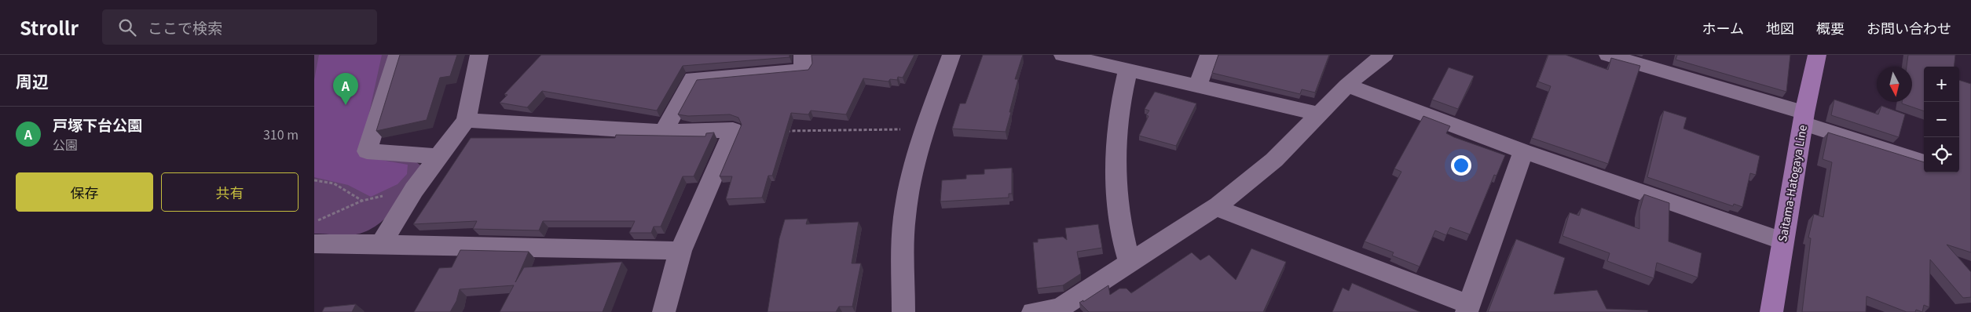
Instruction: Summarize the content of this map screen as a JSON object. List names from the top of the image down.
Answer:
{
  "streets": {
    "main road": ["Saitama-Hatogaya Line"]
  },
  "north": "bottom",
  "page": {
    "header": "Strollr",
    "search": "ここで検索",
    "nav": [
      "ホーム",
      "地図",
      "概要",
      "お問い合わせ"
    ],
    "heading": "周辺",
    "map_buttons": ["+", "−"],
    "pins": "A",
    "list": [
      {
        "mark": "A",
        "name": "戸塚下台公園",
        "note": "公園",
        "value": "310 m"
      }
    ],
    "buttons": ["保存", "共有"]
  }
}
